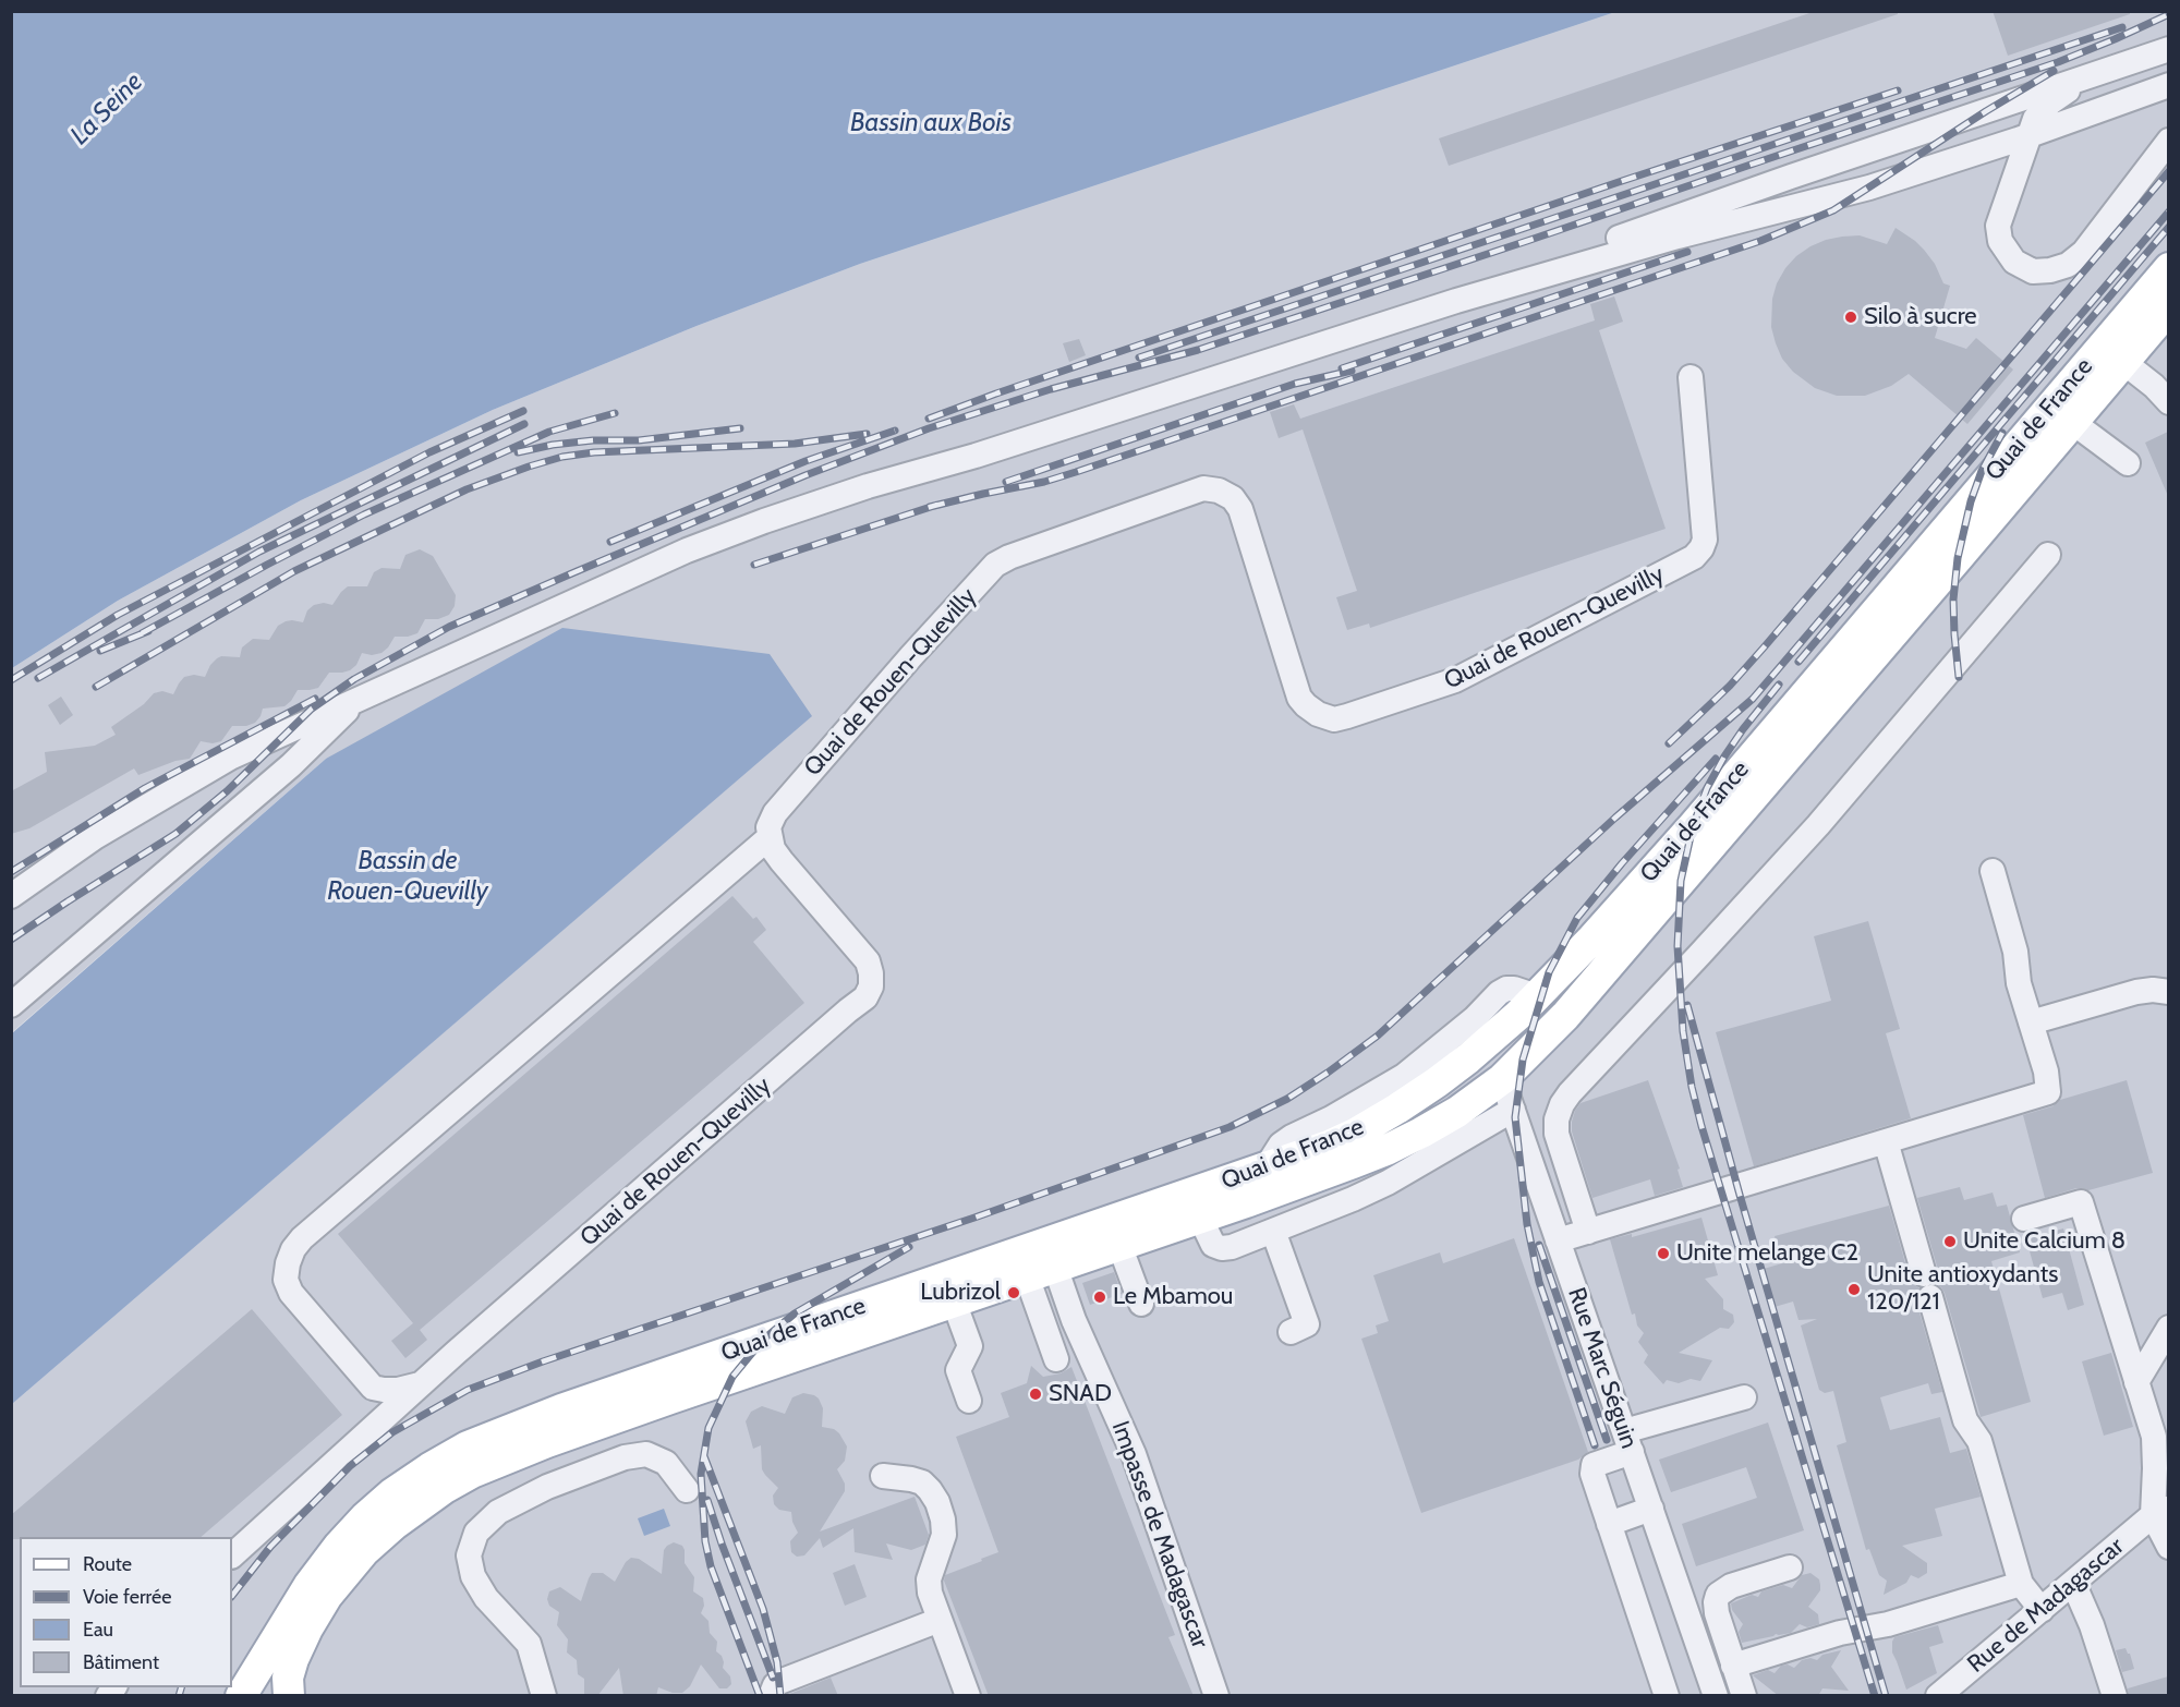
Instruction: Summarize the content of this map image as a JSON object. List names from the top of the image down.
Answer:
{
  "streets": {
    "main road": ["Quai de France"],
    "street": [
      "Quai de Rouen-Quevilly",
      "Rue Marc Séguin",
      "Impasse de Madagascar",
      "Rue de Madagascar"
    ]
  },
  "crossings": [
    ["Quai de France", "Rue Marc Séguin"],
    ["Quai de France", "Impasse de Madagascar"]
  ],
  "water": ["La Seine", "Bassin aux Bois", "Bassin de Rouen-Quevilly"],
  "places": [
    "Silo à sucre",
    "Unite Calcium 8",
    "Unite melange C2",
    "Unite antioxydants 120/121",
    "Lubrizol",
    "Le Mbamou",
    "SNAD"
  ],
  "legend": [
    "Route",
    "Voie ferrée",
    "Eau",
    "Bâtiment"
  ]
}
